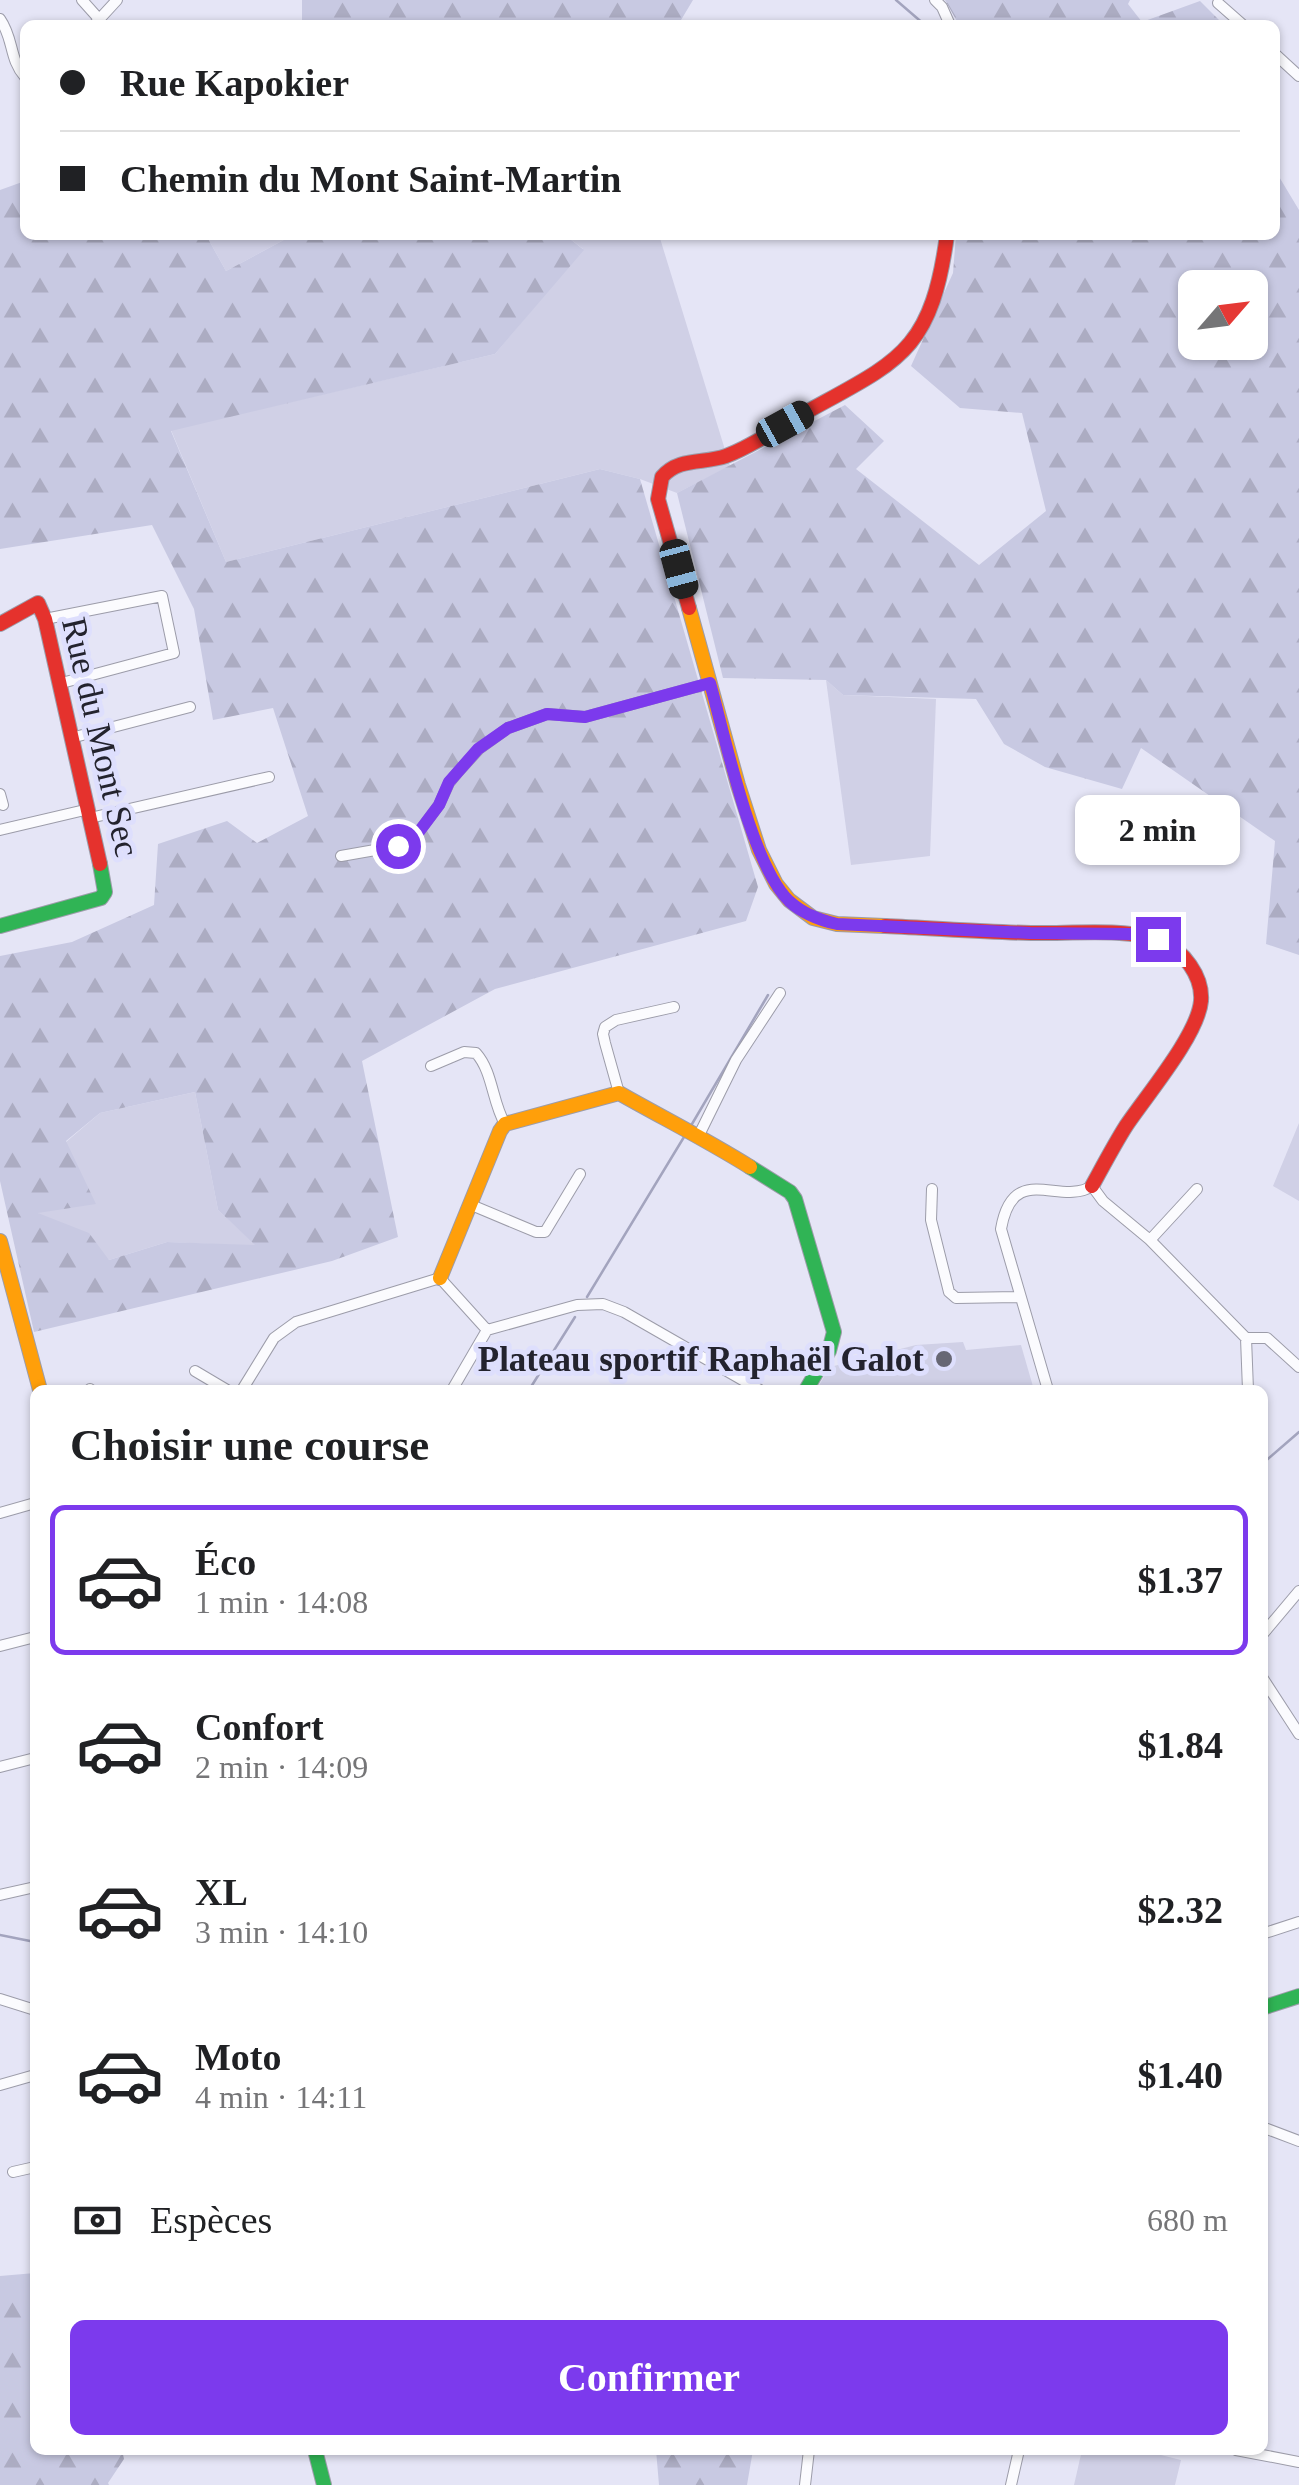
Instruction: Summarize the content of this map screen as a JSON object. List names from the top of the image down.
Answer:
{
  "streets": {
    "street": ["Rue du Mont Sec"]
  },
  "places": ["Plateau sportif Raphaël Galot"],
  "north": "top right",
  "page": {
    "banner": ["Rue Kapokier", "Chemin du Mont Saint-Martin"],
    "bubble": "2 min",
    "heading": "Choisir une course",
    "list": [
      {
        "name": "Éco",
        "note": "1 min · 14:08",
        "value": "$1.37"
      },
      {
        "name": "Confort",
        "note": "2 min · 14:09",
        "value": "$1.84"
      },
      {
        "name": "XL",
        "note": "3 min · 14:10",
        "value": "$2.32"
      },
      {
        "name": "Moto",
        "note": "4 min · 14:11",
        "value": "$1.40"
      }
    ],
    "pay": ["Espèces", "680 m"],
    "buttons": "Confirmer"
  }
}
